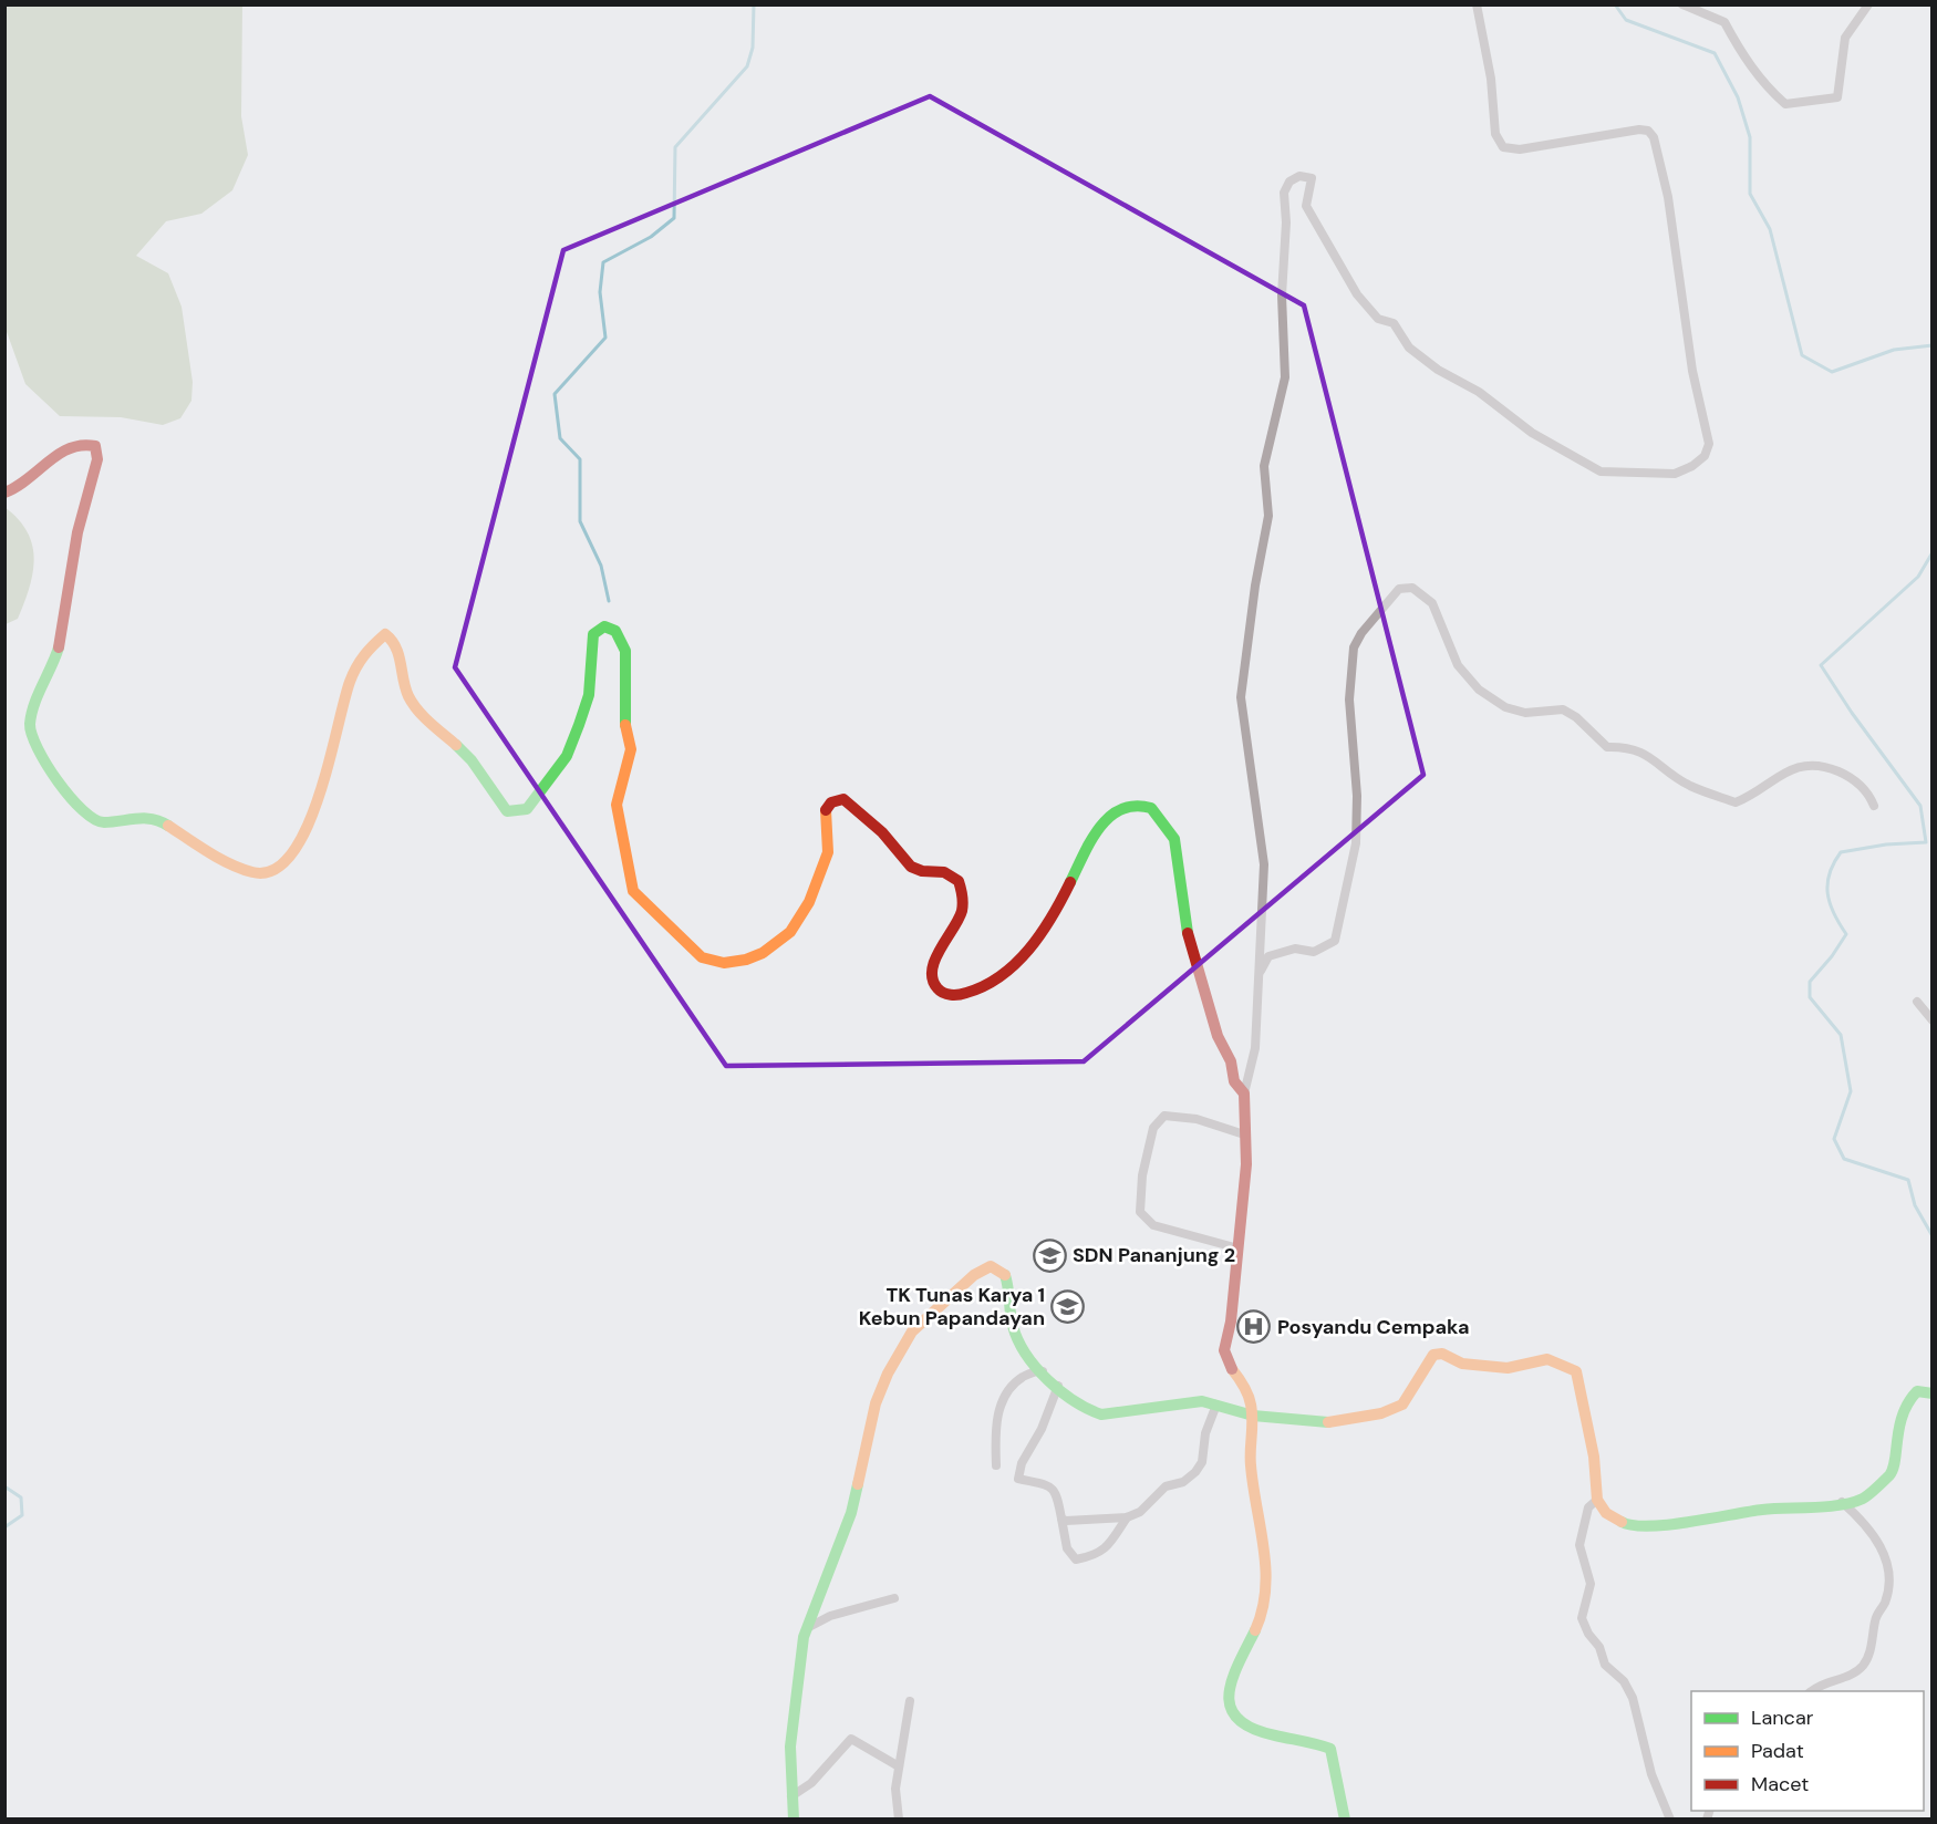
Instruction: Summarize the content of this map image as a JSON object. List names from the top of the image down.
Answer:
{
  "places": {
    "school or university": ["SDN Pananjung 2", "TK Tunas Karya 1 Kebun Papandayan"],
    "hospital": ["Posyandu Cempaka"]
  },
  "legend": ["Lancar", "Padat", "Macet"]
}
